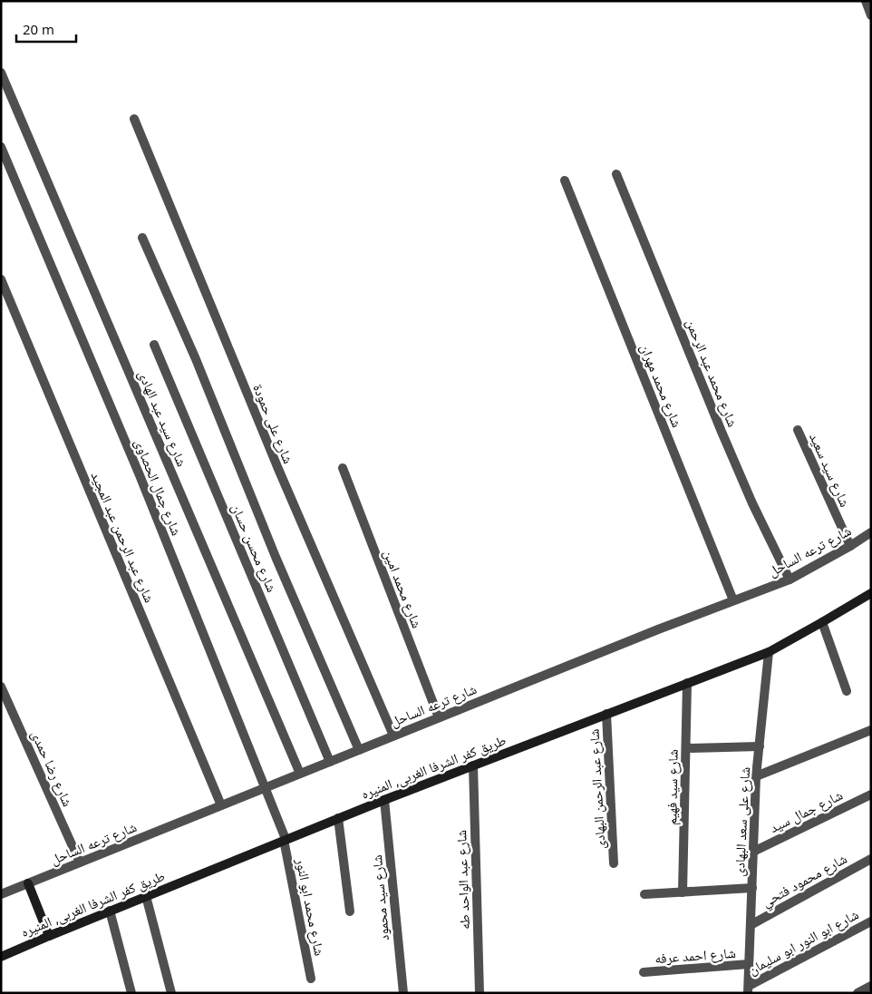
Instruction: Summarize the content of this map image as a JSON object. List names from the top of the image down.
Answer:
{
  "streets": {
    "street": [
      "شارع محمد عبد الرحمن",
      "شارع محمد مهران",
      "شارع سيد عبد الهادى",
      "شارع على حمودة",
      "شارع سيد سعيد",
      "شارع جمال الحصاوى",
      "شارع عبد الرحمن عبد المجيد",
      "شارع محسن حسان",
      "شارع ترعه الساحل",
      "شارع محمد امين",
      "طريق كفر الشرفا الغربى, المنيره",
      "شارع رضا حمدى",
      "شارع سيد فهيم",
      "شارع عبد الرحمن البهادى",
      "شارع جمال سيد",
      "شارع على سعد البهادى",
      "شارع عبد الواحد طه",
      "شارع محمود فتحي",
      "شارع سيد محمود",
      "شارع محمد ابو النور",
      "شارع ابو النور ابو سليمان",
      "شارع احمد عرفه"
    ]
  },
  "crossings": [
    ["شارع محمد عبد الرحمن", "شارع ترعه الساحل"],
    ["شارع محمد مهران", "شارع ترعه الساحل"],
    ["شارع سيد عبد الهادى", "شارع ترعه الساحل"],
    ["شارع على حمودة", "شارع ترعه الساحل"],
    ["شارع سيد سعيد", "شارع ترعه الساحل"],
    ["شارع جمال الحصاوى", "شارع ترعه الساحل"],
    ["شارع جمال الحصاوى", "طريق كفر الشرفا الغربى, المنيره"],
    ["شارع جمال الحصاوى", "شارع محمد ابو النور"],
    ["شارع عبد الرحمن عبد المجيد", "شارع ترعه الساحل"],
    ["شارع محسن حسان", "شارع ترعه الساحل"],
    ["شارع ترعه الساحل", "شارع محمد امين"],
    ["شارع ترعه الساحل", "شارع رضا حمدى"],
    ["طريق كفر الشرفا الغربى, المنيره", "شارع سيد فهيم"],
    ["طريق كفر الشرفا الغربى, المنيره", "شارع عبد الرحمن البهادى"],
    ["طريق كفر الشرفا الغربى, المنيره", "شارع على سعد البهادى"],
    ["طريق كفر الشرفا الغربى, المنيره", "شارع عبد الواحد طه"],
    ["طريق كفر الشرفا الغربى, المنيره", "شارع سيد محمود"],
    ["طريق كفر الشرفا الغربى, المنيره", "شارع محمد ابو النور"],
    ["شارع جمال سيد", "شارع على سعد البهادى"],
    ["شارع على سعد البهادى", "شارع محمود فتحي"],
    ["شارع على سعد البهادى", "شارع ابو النور ابو سليمان"],
    ["شارع على سعد البهادى", "شارع احمد عرفه"]
  ],
  "scale_bar": "20 m"
}
